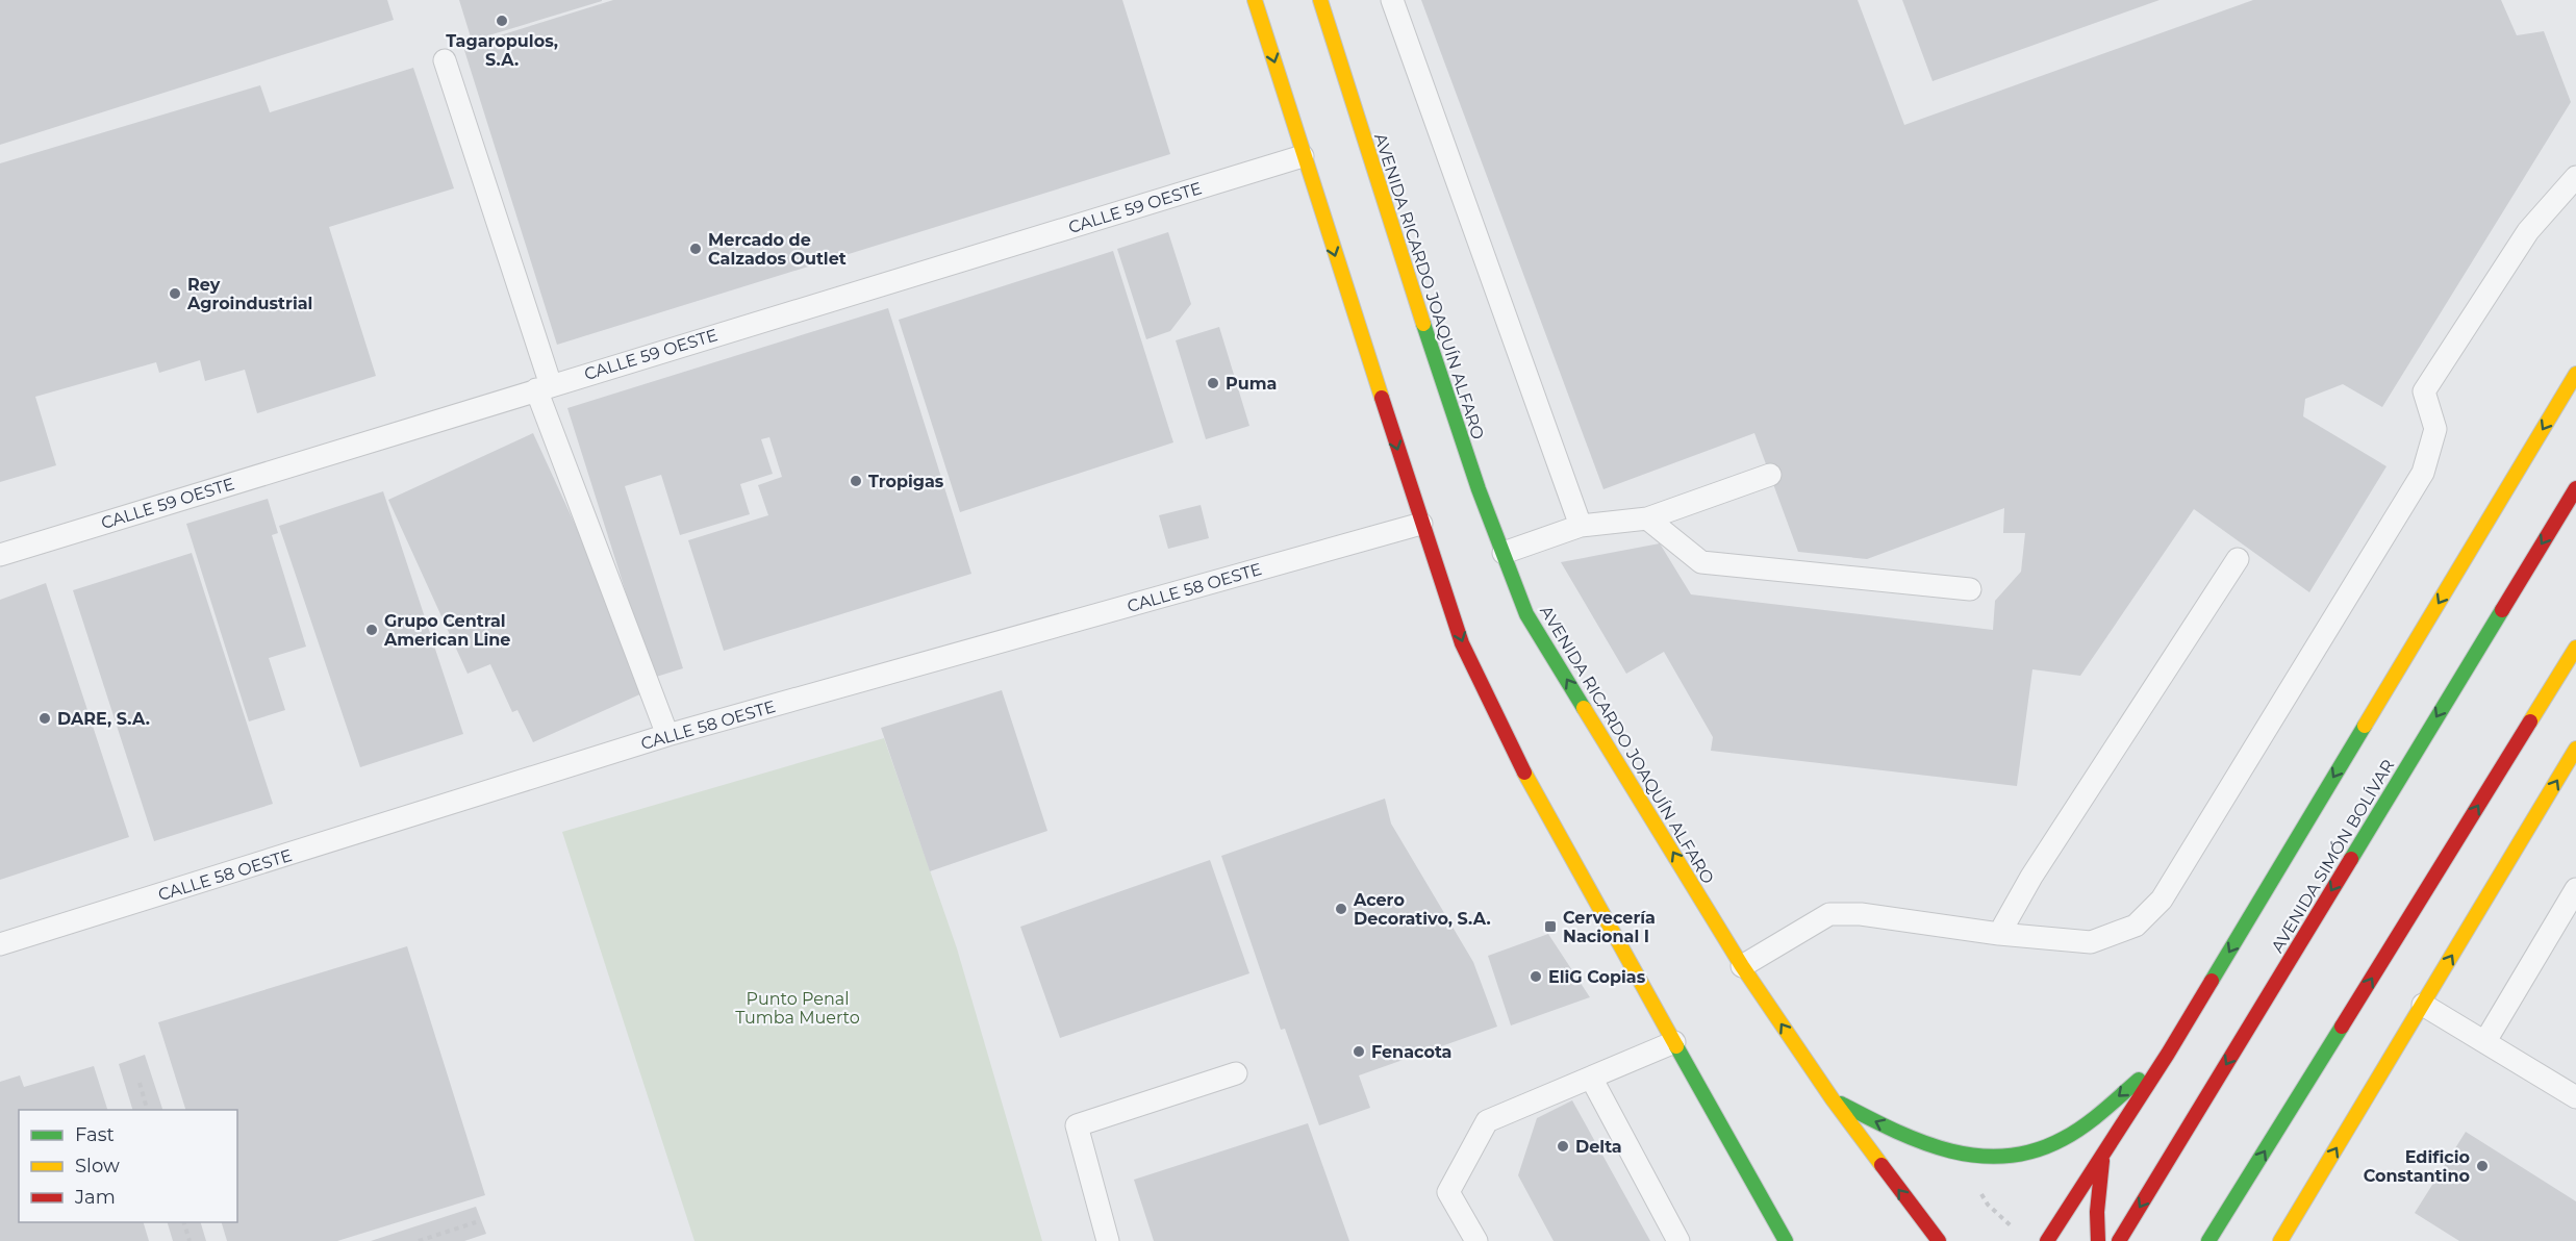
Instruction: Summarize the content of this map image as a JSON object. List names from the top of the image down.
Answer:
{
  "streets": {
    "main road": ["AVENIDA RICARDO JOAQUÍN ALFARO", "AVENIDA SIMÓN BOLÍVAR"],
    "lane": ["CALLE 59 OESTE", "CALLE 58 OESTE"]
  },
  "parks": ["Punto Penal Tumba Muerto"],
  "places": {
    "other": [
      "Tagaropulos, S.A.",
      "Mercado de Calzados Outlet",
      "Rey Agroindustrial",
      "Puma",
      "Tropigas",
      "Grupo Central American Line",
      "DARE, S.A.",
      "Acero Decorativo, S.A.",
      "EliG Copias",
      "Fenacota",
      "Delta",
      "Edificio Constantino"
    ],
    "transit": ["Cervecería Nacional I"]
  },
  "legend": ["Fast", "Slow", "Jam"]
}
